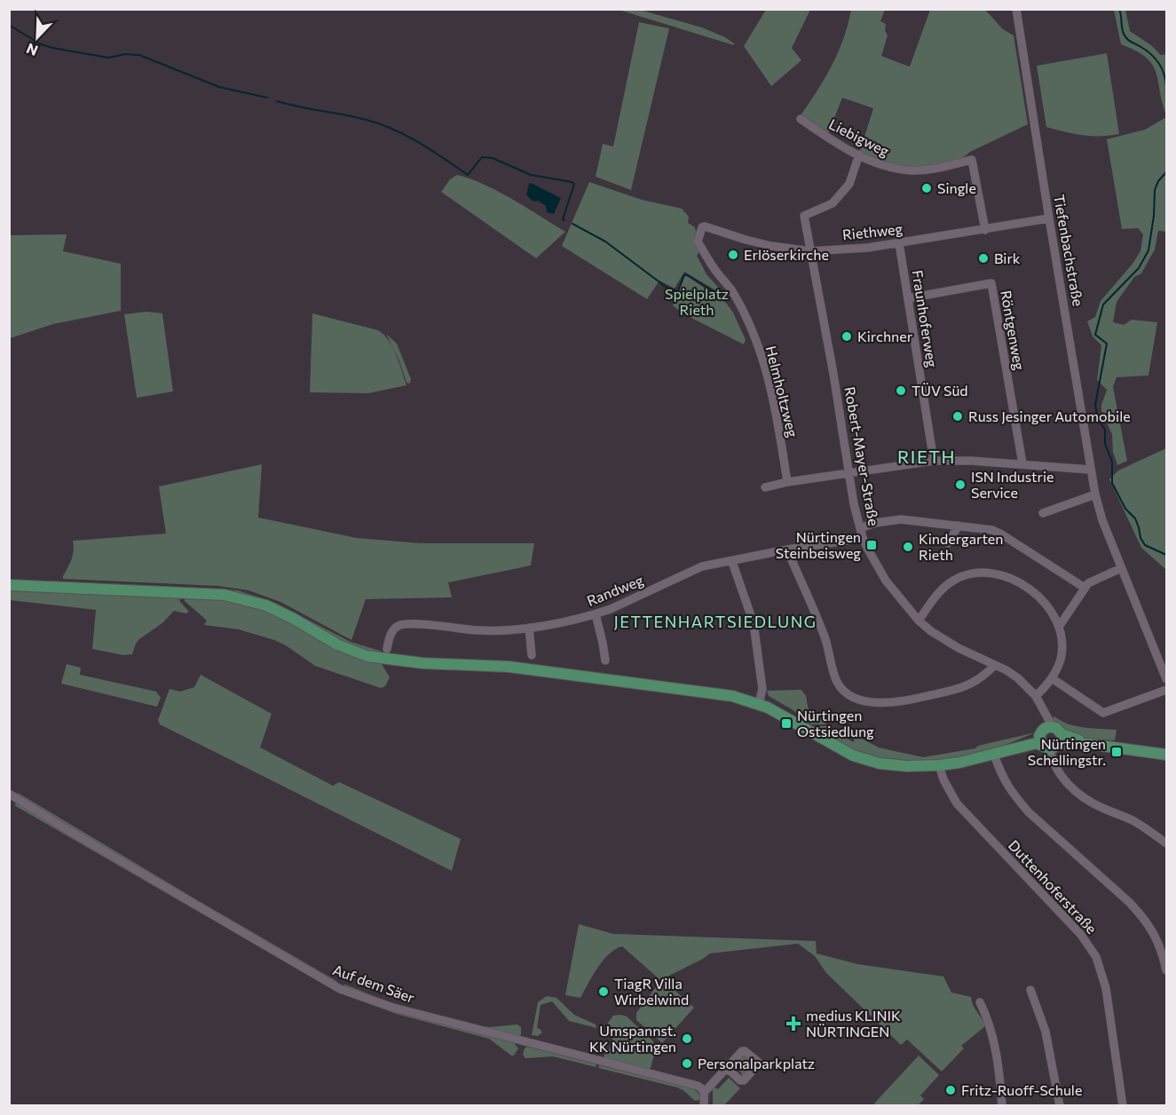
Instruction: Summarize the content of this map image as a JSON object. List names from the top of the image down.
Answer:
{
  "streets": {
    "street": [
      "Liebigweg",
      "Riethweg",
      "Tiefenbachstraße",
      "Fraunhoferweg",
      "Röntgenweg",
      "Helmholtzweg",
      "Robert-Mayer-Straße",
      "Randweg",
      "Duttenhoferstraße",
      "Auf dem Säer"
    ]
  },
  "crossings": [
    ["Liebigweg", "Riethweg"],
    ["Liebigweg", "Robert-Mayer-Straße"],
    ["Riethweg", "Tiefenbachstraße"],
    ["Riethweg", "Fraunhoferweg"],
    ["Riethweg", "Helmholtzweg"],
    ["Riethweg", "Robert-Mayer-Straße"],
    ["Fraunhoferweg", "Röntgenweg"],
    ["Robert-Mayer-Straße", "Randweg"]
  ],
  "districts": ["RIETH", "JETTENHARTSIEDLUNG"],
  "parks": ["Spielplatz Rieth"],
  "places": {
    "other": [
      "Single",
      "Erlöserkirche",
      "Birk",
      "Kirchner",
      "TÜV Süd",
      "Russ Jesinger Automobile",
      "ISN Industrie Service",
      "Kindergarten Rieth",
      "TiagR Villa Wirbelwind",
      "Umspannst. KK Nürtingen",
      "Personalparkplatz",
      "Fritz-Ruoff-Schule"
    ],
    "transit": ["Nürtingen Steinbeisweg", "Nürtingen Ostsiedlung", "Nürtingen Schellingstr."],
    "health": ["medius KLINIK NÜRTINGEN"]
  },
  "north": "bottom left"
}
